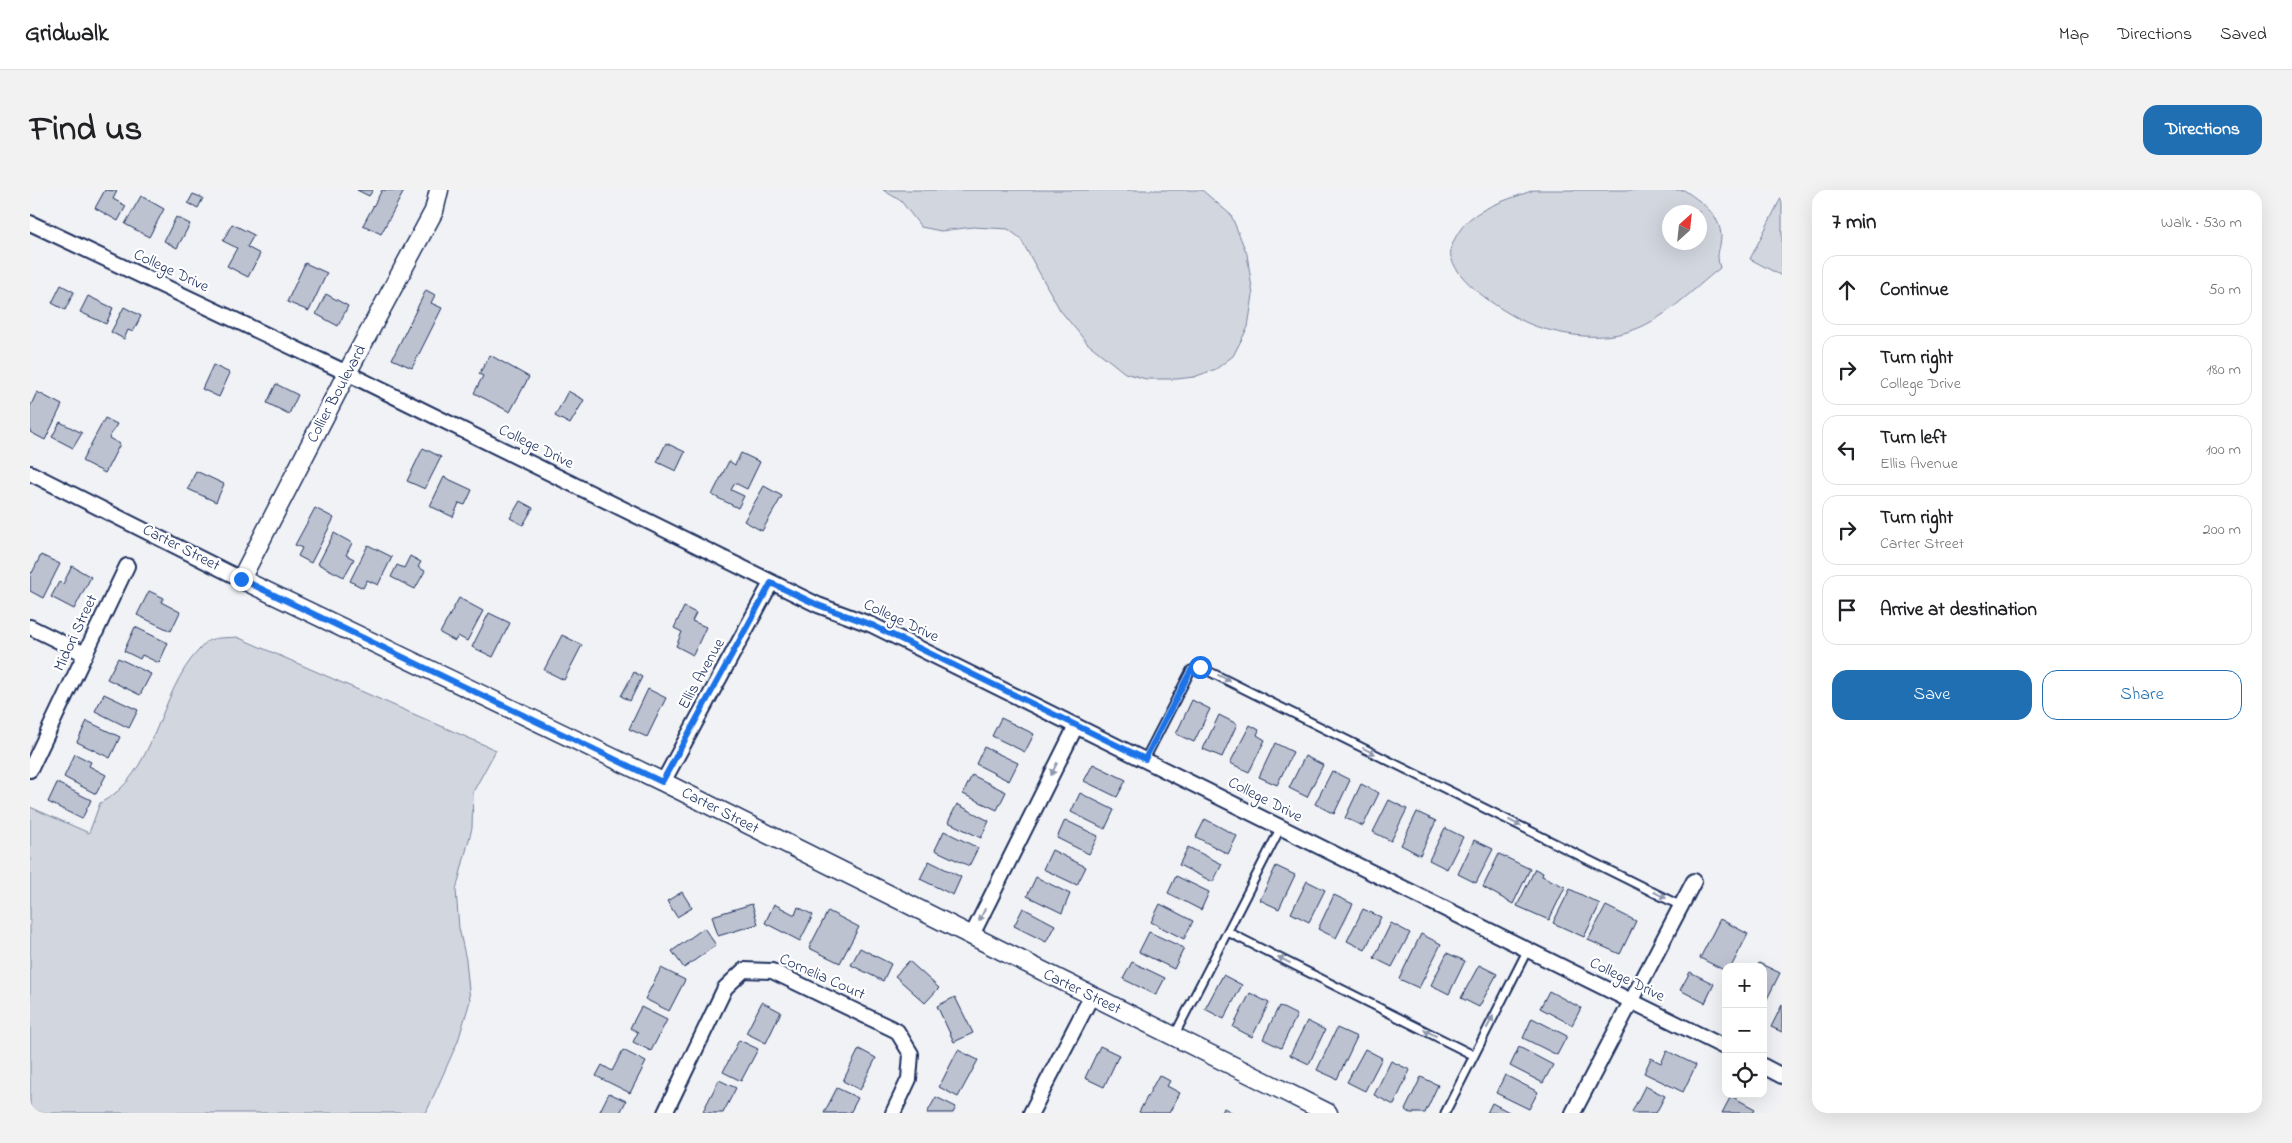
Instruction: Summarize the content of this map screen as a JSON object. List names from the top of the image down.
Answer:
{
  "streets": {
    "street": [
      "College Drive",
      "Collier Boulevard",
      "Carter Street",
      "Midori Street",
      "Ellis Avenue",
      "Cornelia Court"
    ]
  },
  "crossings": [
    ["College Drive", "Collier Boulevard"],
    ["College Drive", "Ellis Avenue"],
    ["Collier Boulevard", "Carter Street"],
    ["Carter Street", "Ellis Avenue"]
  ],
  "north": "top right",
  "page": {
    "header": "Gridwalk",
    "nav": ["Map", "Directions", "Saved"],
    "title": "Find us",
    "buttons": [
      "Directions",
      ["Save", "Share"]
    ],
    "heading": ["7 min", "Walk · 530 m"],
    "list": [
      ["Continue", "50 m"],
      ["Turn right", "College Drive", "180 m"],
      ["Turn left", "Ellis Avenue", "100 m"],
      ["Turn right", "Carter Street", "200 m"],
      "Arrive at destination"
    ],
    "map_buttons": ["+", "−"]
  }
}
